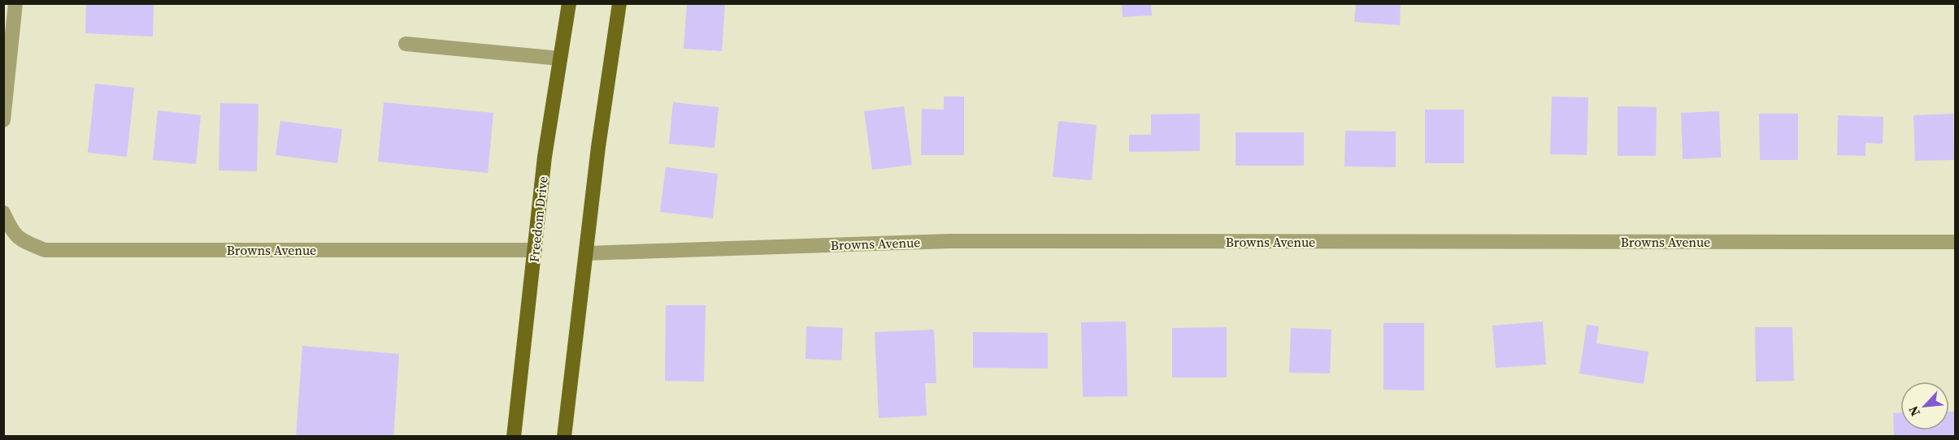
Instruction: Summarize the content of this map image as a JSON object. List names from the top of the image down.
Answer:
{
  "streets": {
    "main road": ["Freedom Drive"],
    "street": ["Browns Avenue"]
  },
  "crossings": [
    ["Freedom Drive", "Browns Avenue"]
  ],
  "north": "bottom left"
}
